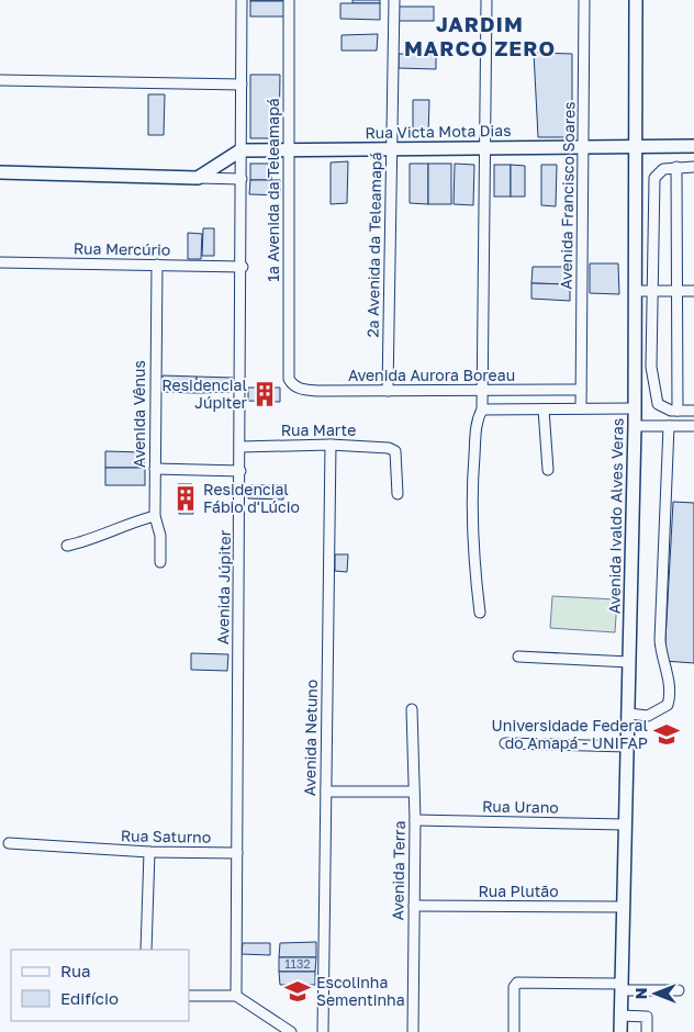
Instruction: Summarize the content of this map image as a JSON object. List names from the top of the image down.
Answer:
{
  "streets": {
    "main road": ["Rua Victa Mota Dias", "Avenida Ivaldo Alves Veras"],
    "street": [
      "1a Avenida da Teleamapá",
      "Avenida Francisco Soares",
      "2a Avenida da Teleamapá",
      "Rua Mercúrio",
      "Avenida Aurora Boreau",
      "Avenida Vênus",
      "Rua Marte",
      "Avenida Júpiter",
      "Avenida Netuno",
      "Rua Urano",
      "Rua Saturno",
      "Avenida Terra",
      "Rua Plutão"
    ]
  },
  "crossings": [
    ["Rua Victa Mota Dias", "1a Avenida da Teleamapá"],
    ["Rua Victa Mota Dias", "Avenida Francisco Soares"],
    ["Rua Victa Mota Dias", "2a Avenida da Teleamapá"],
    ["Rua Victa Mota Dias", "Avenida Ivaldo Alves Veras"],
    ["Rua Victa Mota Dias", "Avenida Júpiter"],
    ["1a Avenida da Teleamapá", "Avenida Aurora Boreau"],
    ["Avenida Francisco Soares", "Avenida Aurora Boreau"],
    ["2a Avenida da Teleamapá", "Avenida Aurora Boreau"],
    ["Rua Mercúrio", "Avenida Vênus"],
    ["Rua Mercúrio", "Avenida Júpiter"],
    ["Rua Marte", "Avenida Júpiter"],
    ["Rua Marte", "Avenida Netuno"],
    ["Avenida Ivaldo Alves Veras", "Rua Urano"],
    ["Avenida Ivaldo Alves Veras", "Rua Plutão"],
    ["Avenida Júpiter", "Rua Saturno"],
    ["Rua Urano", "Avenida Terra"],
    ["Avenida Terra", "Rua Plutão"]
  ],
  "districts": ["JARDIM MARCO ZERO"],
  "places": {
    "building": ["Residencial Júpiter", "Residencial Fábio d'Lúcio"],
    "school or university": ["Universidade Federal do Amapá - UNIFAP", "Escolinha Sementinha"]
  },
  "house_numbers": ["1132"],
  "legend": ["Rua", "Edifício"],
  "north": "left"
}
